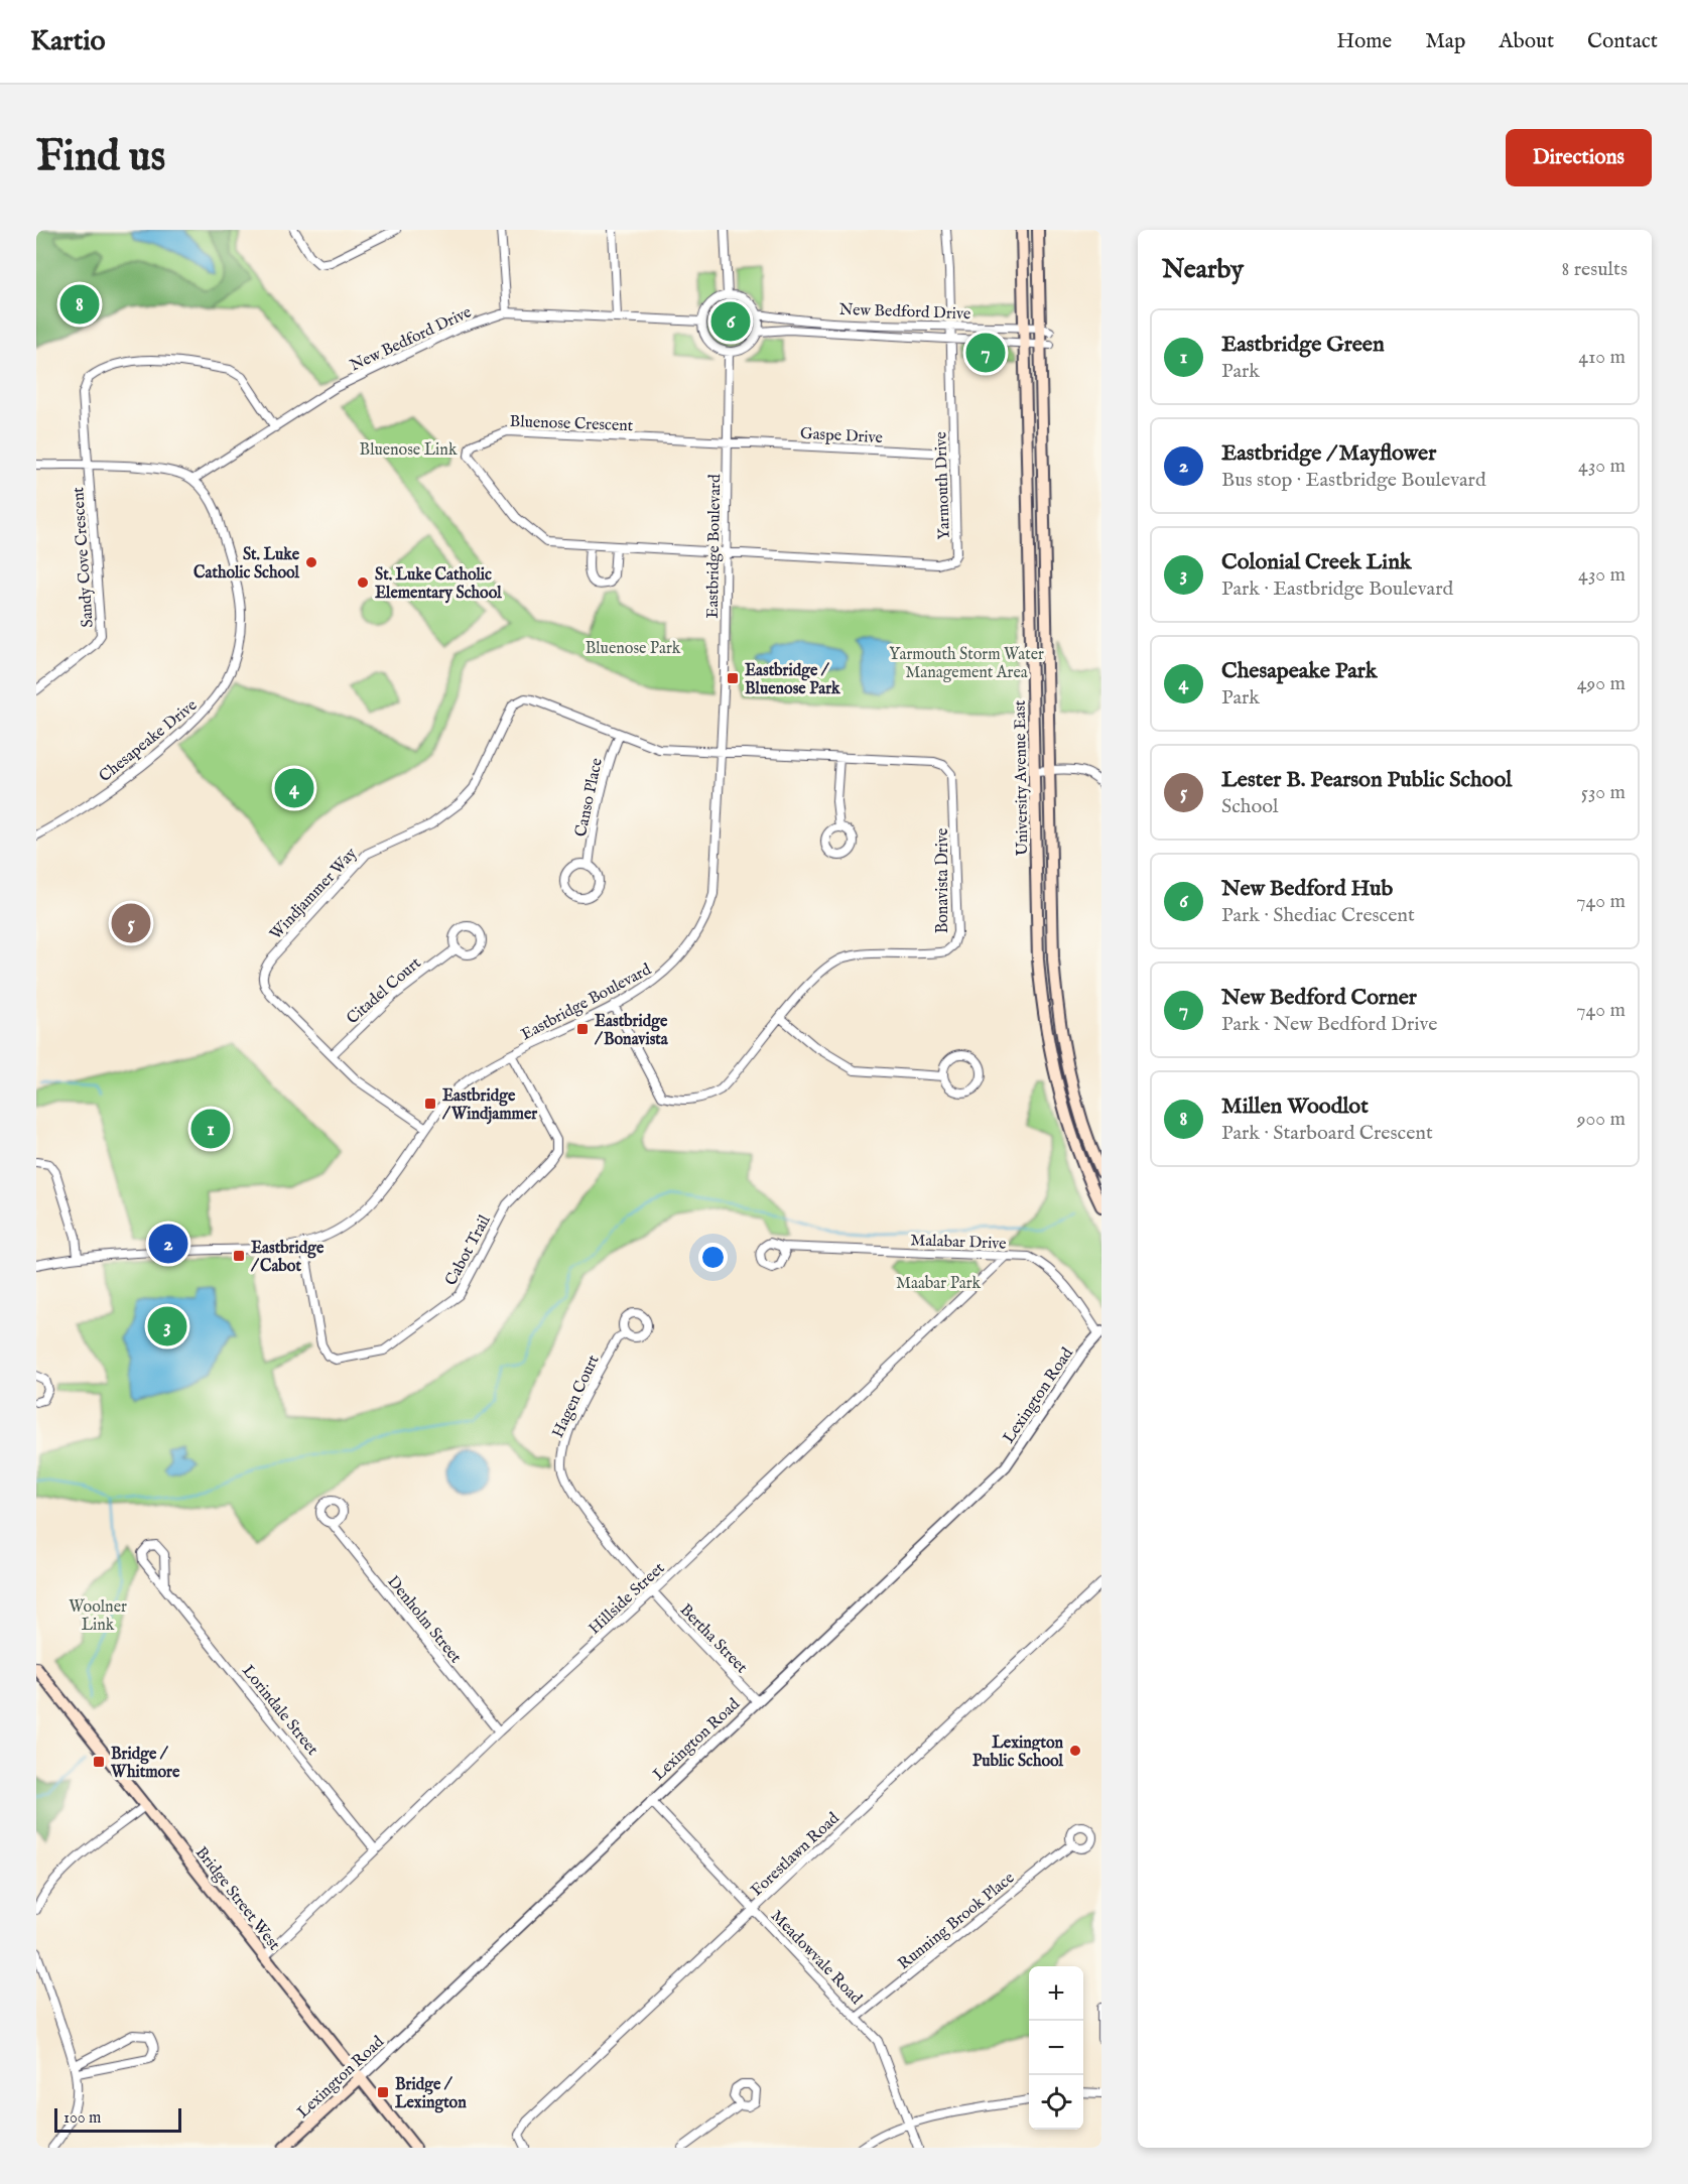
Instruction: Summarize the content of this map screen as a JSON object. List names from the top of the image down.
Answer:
{
  "streets": {
    "main road": ["University Avenue East", "Lexington Road", "Bridge Street West"],
    "street": [
      "New Bedford Drive",
      "Bluenose Crescent",
      "Gaspe Drive",
      "Yarmouth Drive",
      "Eastbridge Boulevard",
      "Sandy Cove Crescent",
      "Chesapeake Drive",
      "Canso Place",
      "Bonavista Drive",
      "Windjammer Way",
      "Citadel Court",
      "Malabar Drive",
      "Cabot Trail",
      "Hagen Court",
      "Hillside Street",
      "Denholm Street",
      "Bertha Street",
      "Lorindale Street",
      "Forestlawn Road",
      "Running Brook Place",
      "Meadowvale Road"
    ]
  },
  "crossings": [
    ["New Bedford Drive", "Yarmouth Drive"],
    ["New Bedford Drive", "Eastbridge Boulevard"],
    ["New Bedford Drive", "Chesapeake Drive"],
    ["New Bedford Drive", "University Avenue East"],
    ["Bluenose Crescent", "Gaspe Drive"],
    ["Bluenose Crescent", "Yarmouth Drive"],
    ["Bluenose Crescent", "Eastbridge Boulevard"],
    ["Gaspe Drive", "Yarmouth Drive"],
    ["Gaspe Drive", "Eastbridge Boulevard"],
    ["Yarmouth Drive", "Eastbridge Boulevard"],
    ["Eastbridge Boulevard", "Bonavista Drive"],
    ["Eastbridge Boulevard", "Windjammer Way"],
    ["Eastbridge Boulevard", "Cabot Trail"],
    ["Canso Place", "Windjammer Way"],
    ["Bonavista Drive", "Windjammer Way"],
    ["Windjammer Way", "Citadel Court"],
    ["Malabar Drive", "Lexington Road"],
    ["Malabar Drive", "Hillside Street"],
    ["Lexington Road", "Bertha Street"],
    ["Lexington Road", "Bridge Street West"],
    ["Lexington Road", "Meadowvale Road"],
    ["Hagen Court", "Hillside Street"],
    ["Hagen Court", "Bertha Street"],
    ["Hillside Street", "Denholm Street"],
    ["Hillside Street", "Bertha Street"],
    ["Hillside Street", "Lorindale Street"],
    ["Hillside Street", "Bridge Street West"],
    ["Forestlawn Road", "Meadowvale Road"],
    ["Running Brook Place", "Meadowvale Road"]
  ],
  "parks": [
    "Bluenose Link",
    "Bluenose Park",
    "Yarmouth Storm Water Management Area",
    "Maabar Park",
    "Woolner Link"
  ],
  "places": {
    "other": ["St. Luke Catholic School", "St. Luke Catholic Elementary School", "Lexington Public School"],
    "transit": [
      "Eastbridge / Bluenose Park",
      "Eastbridge / Bonavista",
      "Eastbridge / Windjammer",
      "Eastbridge / Cabot",
      "Bridge / Whitmore",
      "Bridge / Lexington"
    ]
  },
  "scale_bar": "100 m",
  "page": {
    "header": "Kartio",
    "nav": [
      "Home",
      "Map",
      "About",
      "Contact"
    ],
    "buttons": "Directions",
    "title": "Find us",
    "heading": ["Nearby", "8 results"],
    "pins": [
      "8",
      "6",
      "7",
      "4",
      "5",
      "1",
      "2",
      "3"
    ],
    "list": [
      {
        "mark": "1",
        "name": "Eastbridge Green",
        "note": "Park",
        "value": "410 m"
      },
      {
        "mark": "2",
        "name": "Eastbridge / Mayflower",
        "note": "Bus stop · Eastbridge Boulevard",
        "value": "430 m"
      },
      {
        "mark": "3",
        "name": "Colonial Creek Link",
        "note": "Park · Eastbridge Boulevard",
        "value": "430 m"
      },
      {
        "mark": "4",
        "name": "Chesapeake Park",
        "note": "Park",
        "value": "490 m"
      },
      {
        "mark": "5",
        "name": "Lester B. Pearson Public School",
        "note": "School",
        "value": "530 m"
      },
      {
        "mark": "6",
        "name": "New Bedford Hub",
        "note": "Park · Shediac Crescent",
        "value": "740 m"
      },
      {
        "mark": "7",
        "name": "New Bedford Corner",
        "note": "Park · New Bedford Drive",
        "value": "740 m"
      },
      {
        "mark": "8",
        "name": "Millen Woodlot",
        "note": "Park · Starboard Crescent",
        "value": "900 m"
      }
    ],
    "map_buttons": ["+", "−"],
    "scale": "100 m"
  }
}
